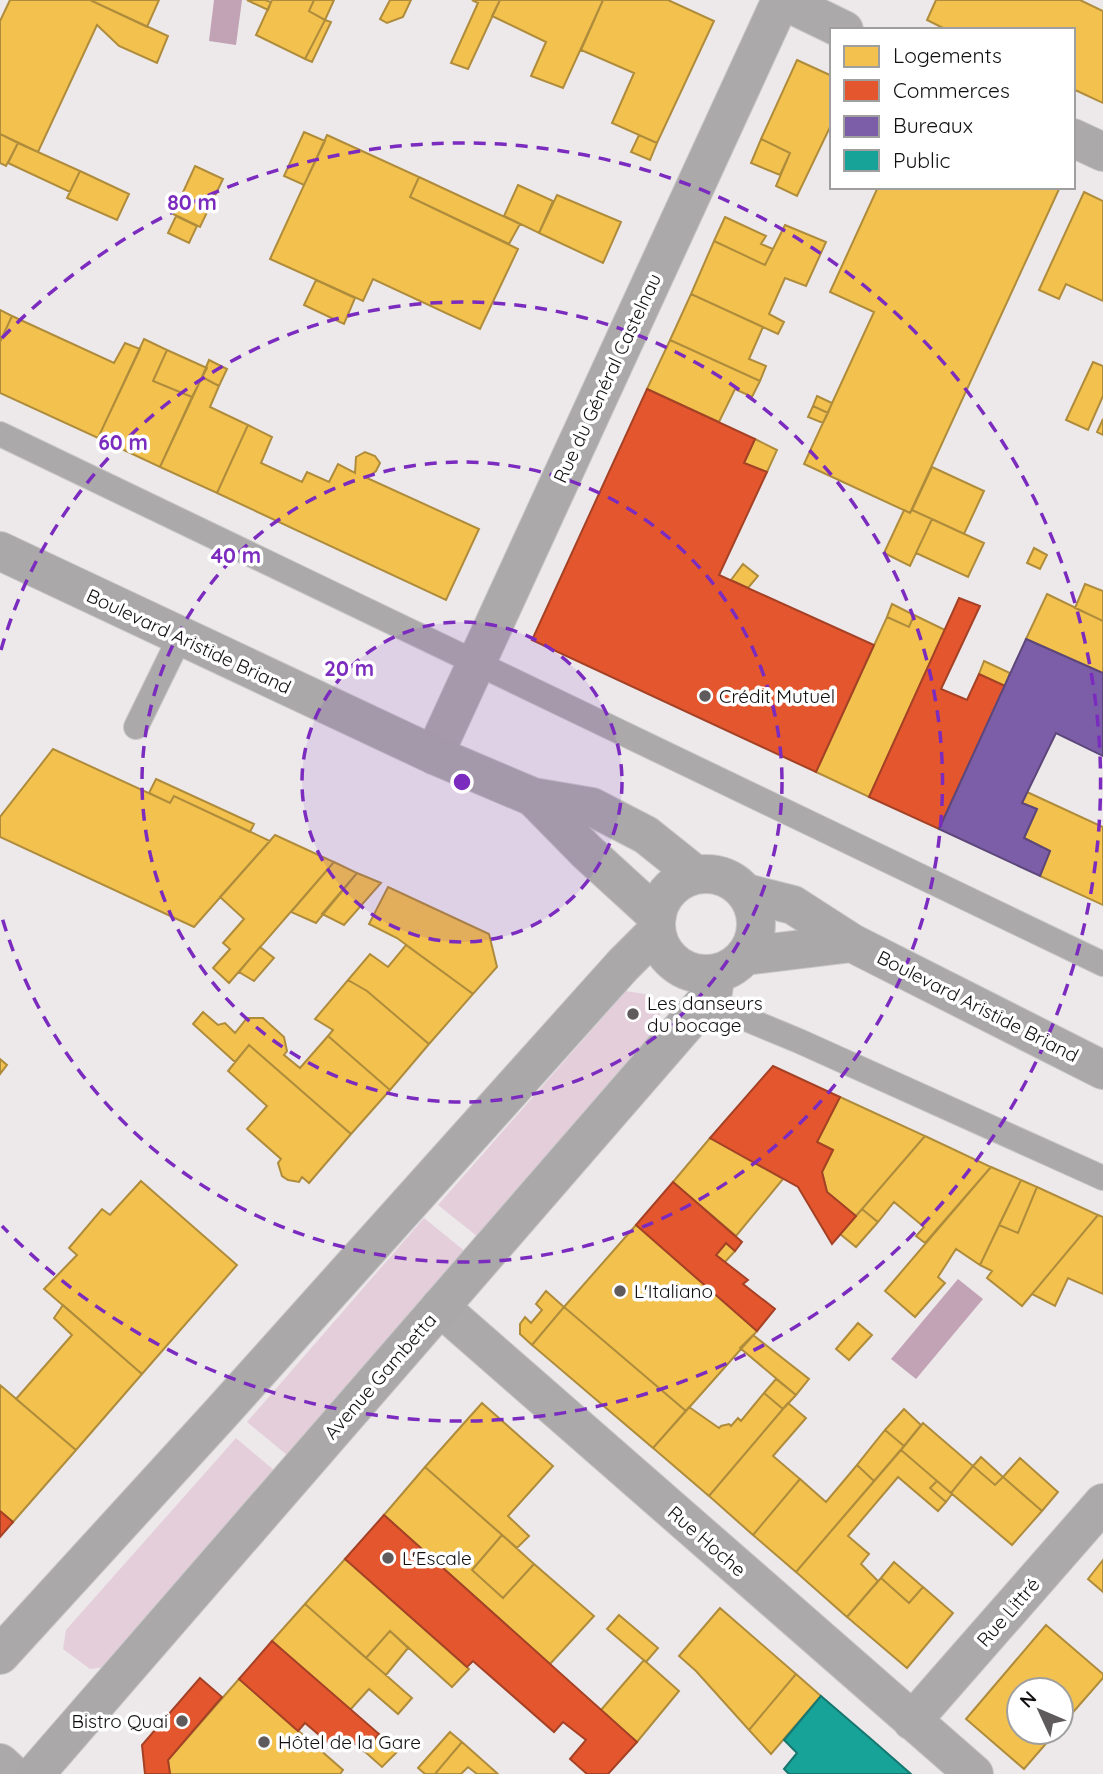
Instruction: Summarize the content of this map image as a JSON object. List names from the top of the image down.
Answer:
{
  "streets": {
    "street": [
      "Rue du Général Castelnau",
      "Boulevard Aristide Briand",
      "Avenue Gambetta",
      "Rue Hoche",
      "Rue Littré"
    ]
  },
  "crossings": [
    ["Rue du Général Castelnau", "Boulevard Aristide Briand"],
    ["Boulevard Aristide Briand", "Avenue Gambetta"],
    ["Avenue Gambetta", "Rue Hoche"],
    ["Rue Hoche", "Rue Littré"]
  ],
  "places": [
    "Crédit Mutuel",
    "Les danseurs du bocage",
    "L'Italiano",
    "L'Escale",
    "Bistro Quai",
    "Hôtel de la Gare"
  ],
  "legend": [
    "Logements",
    "Commerces",
    "Bureaux",
    "Public"
  ],
  "north": "top left",
  "rings": [
    "80 m",
    "60 m",
    "40 m",
    "20 m"
  ]
}
